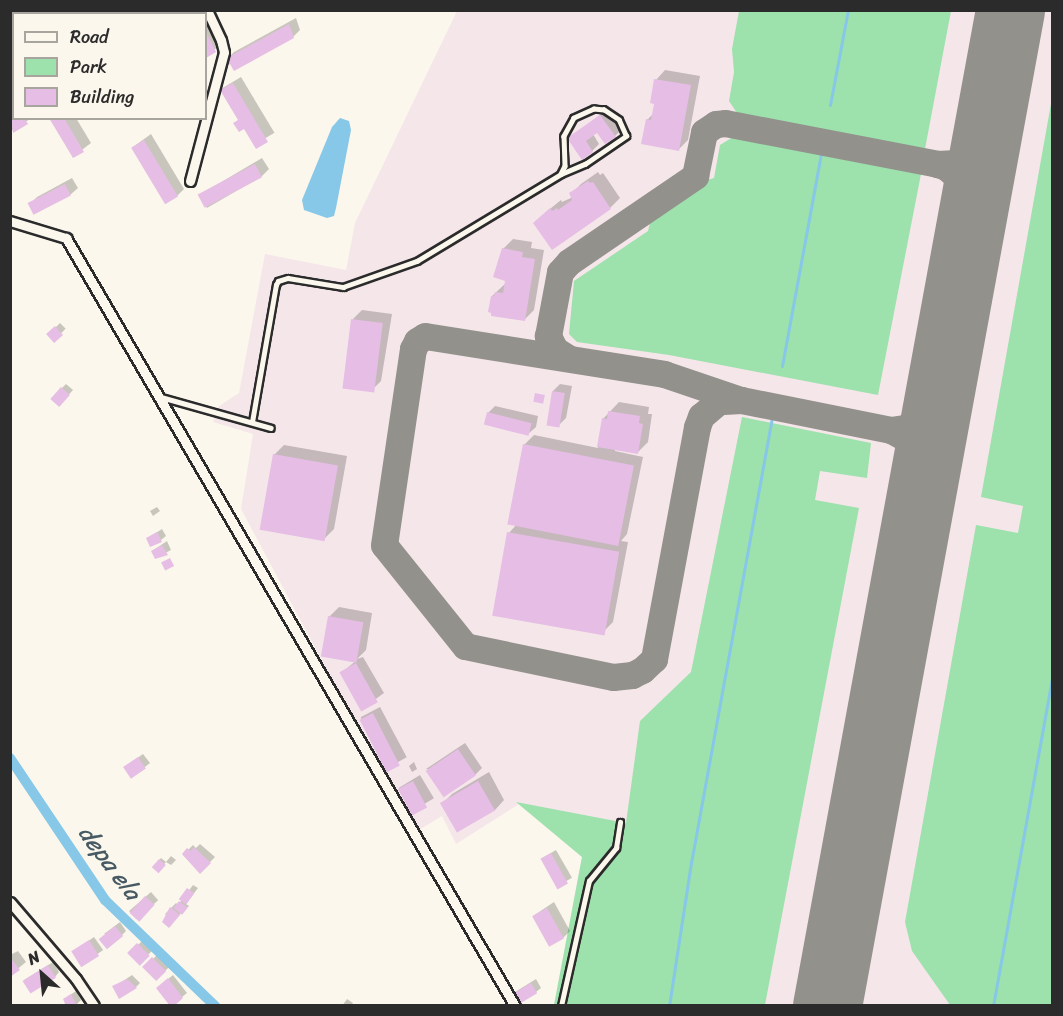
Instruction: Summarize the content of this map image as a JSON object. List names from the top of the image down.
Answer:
{
  "water": ["depa ela"],
  "legend": ["Road", "Park", "Building"],
  "north": "top left"
}
